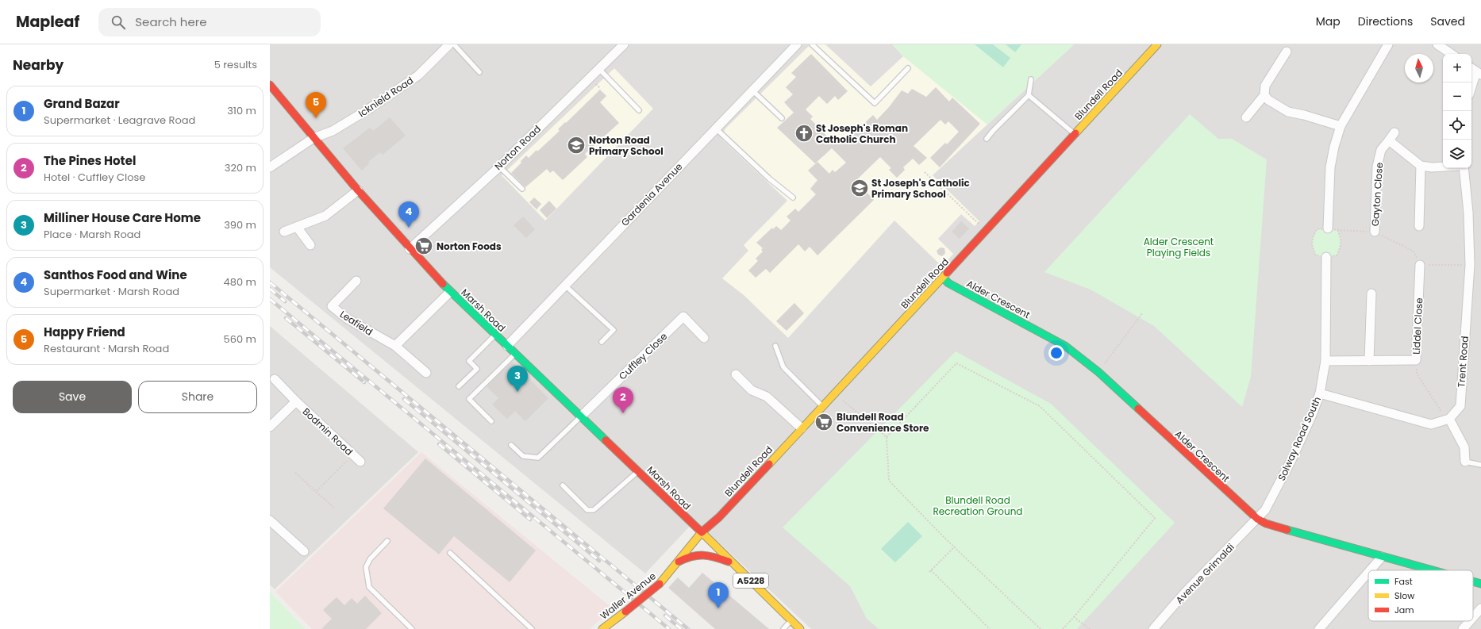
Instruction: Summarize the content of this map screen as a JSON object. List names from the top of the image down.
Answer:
{
  "streets": {
    "street": [
      "Blundell Road",
      "Icknield Road",
      "Norton Road",
      "Gardenia Avenue",
      "Gayton Close",
      "Alder Crescent",
      "Marsh Road",
      "Leafield",
      "Liddel Close",
      "Cuffley Close",
      "Trent Road",
      "Bodmin Road",
      "Solway Road South",
      "Avenue Grimaldi",
      "A5228",
      "Waller Avenue"
    ]
  },
  "crossings": [
    ["Blundell Road", "Alder Crescent"],
    ["Blundell Road", "Marsh Road"],
    ["Blundell Road", "A5228"],
    ["Blundell Road", "Waller Avenue"],
    ["Icknield Road", "Marsh Road"],
    ["Norton Road", "Marsh Road"],
    ["Gardenia Avenue", "Marsh Road"],
    ["Alder Crescent", "Solway Road South"],
    ["Alder Crescent", "Avenue Grimaldi"],
    ["Marsh Road", "Cuffley Close"],
    ["Marsh Road", "A5228"],
    ["Marsh Road", "Waller Avenue"],
    ["Liddel Close", "Solway Road South"],
    ["Solway Road South", "Avenue Grimaldi"],
    ["A5228", "Waller Avenue"]
  ],
  "parks": ["Alder Crescent Playing Fields", "Blundell Road Recreation Ground"],
  "places": {
    "church": ["St Joseph's Roman Catholic Church"],
    "school or university": ["Norton Road Primary School", "St Joseph's Catholic Primary School"],
    "supermarket": ["Norton Foods", "Blundell Road Convenience Store"]
  },
  "legend": ["Fast", "Slow", "Jam"],
  "north": "top",
  "page": {
    "header": "Mapleaf",
    "search": "Search here",
    "nav": ["Map", "Directions", "Saved"],
    "heading": ["Nearby", "5 results"],
    "map_buttons": ["+", "−"],
    "list": [
      {
        "mark": "1",
        "name": "Grand Bazar",
        "note": "Supermarket · Leagrave Road",
        "value": "310 m"
      },
      {
        "mark": "2",
        "name": "The Pines Hotel",
        "note": "Hotel · Cuffley Close",
        "value": "320 m"
      },
      {
        "mark": "3",
        "name": "Milliner House Care Home",
        "note": "Place · Marsh Road",
        "value": "390 m"
      },
      {
        "mark": "4",
        "name": "Santhos Food and Wine",
        "note": "Supermarket · Marsh Road",
        "value": "480 m"
      },
      {
        "mark": "5",
        "name": "Happy Friend",
        "note": "Restaurant · Marsh Road",
        "value": "560 m"
      }
    ],
    "pins": [
      "5",
      "4",
      "3",
      "2",
      "1"
    ],
    "buttons": ["Save", "Share"]
  }
}
